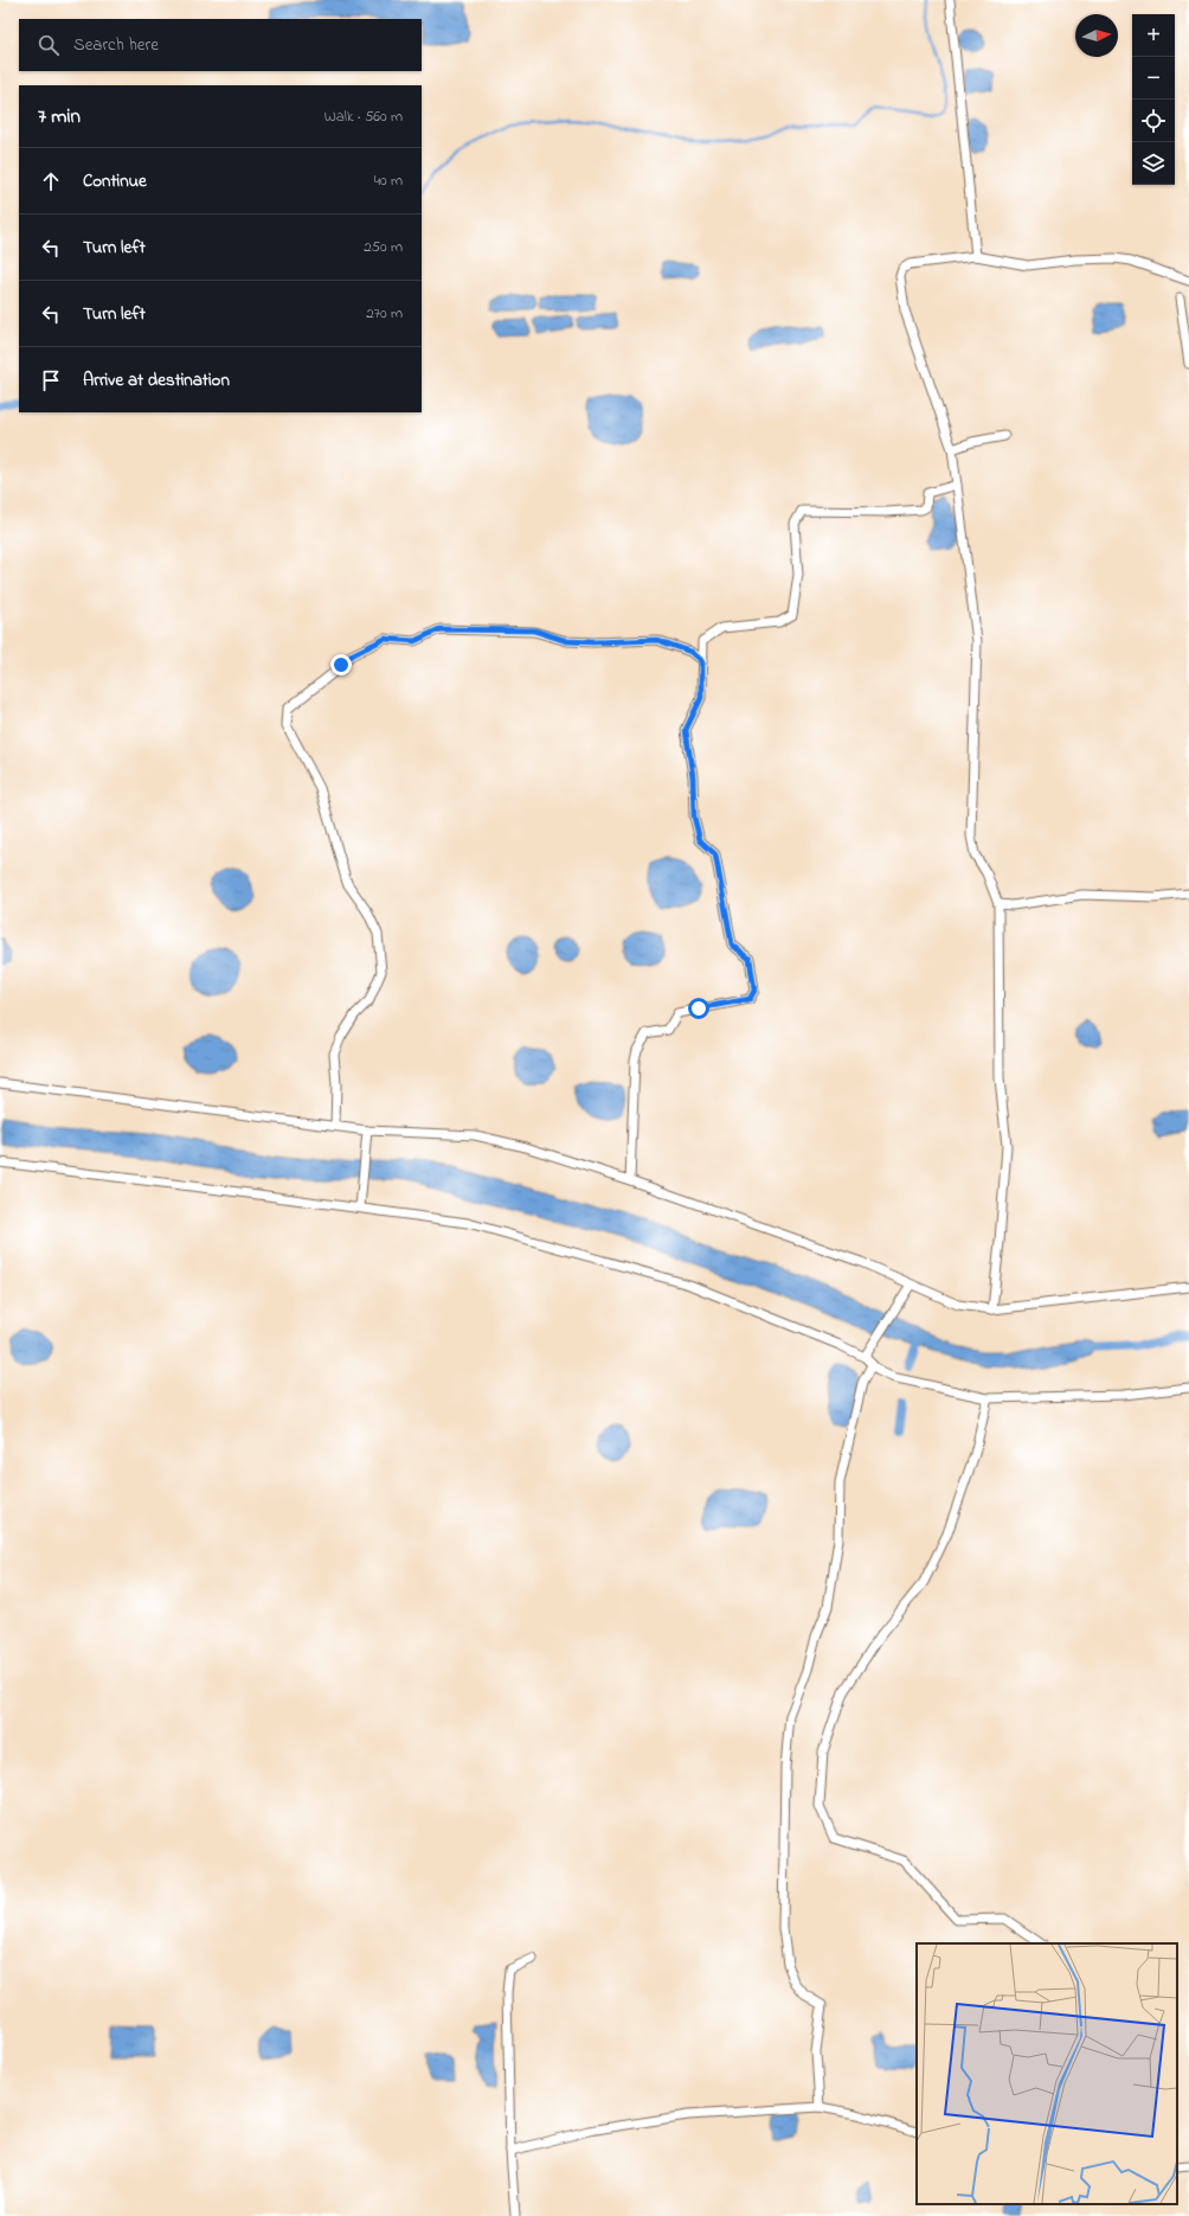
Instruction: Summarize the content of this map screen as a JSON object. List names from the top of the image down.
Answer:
{
  "north": "right",
  "page": {
    "map_buttons": ["+", "−"],
    "search": "Search here",
    "heading": ["7 min", "Walk · 560 m"],
    "list": [
      ["Continue", "40 m"],
      ["Turn left", "250 m"],
      ["Turn left", "270 m"],
      "Arrive at destination"
    ]
  }
}
